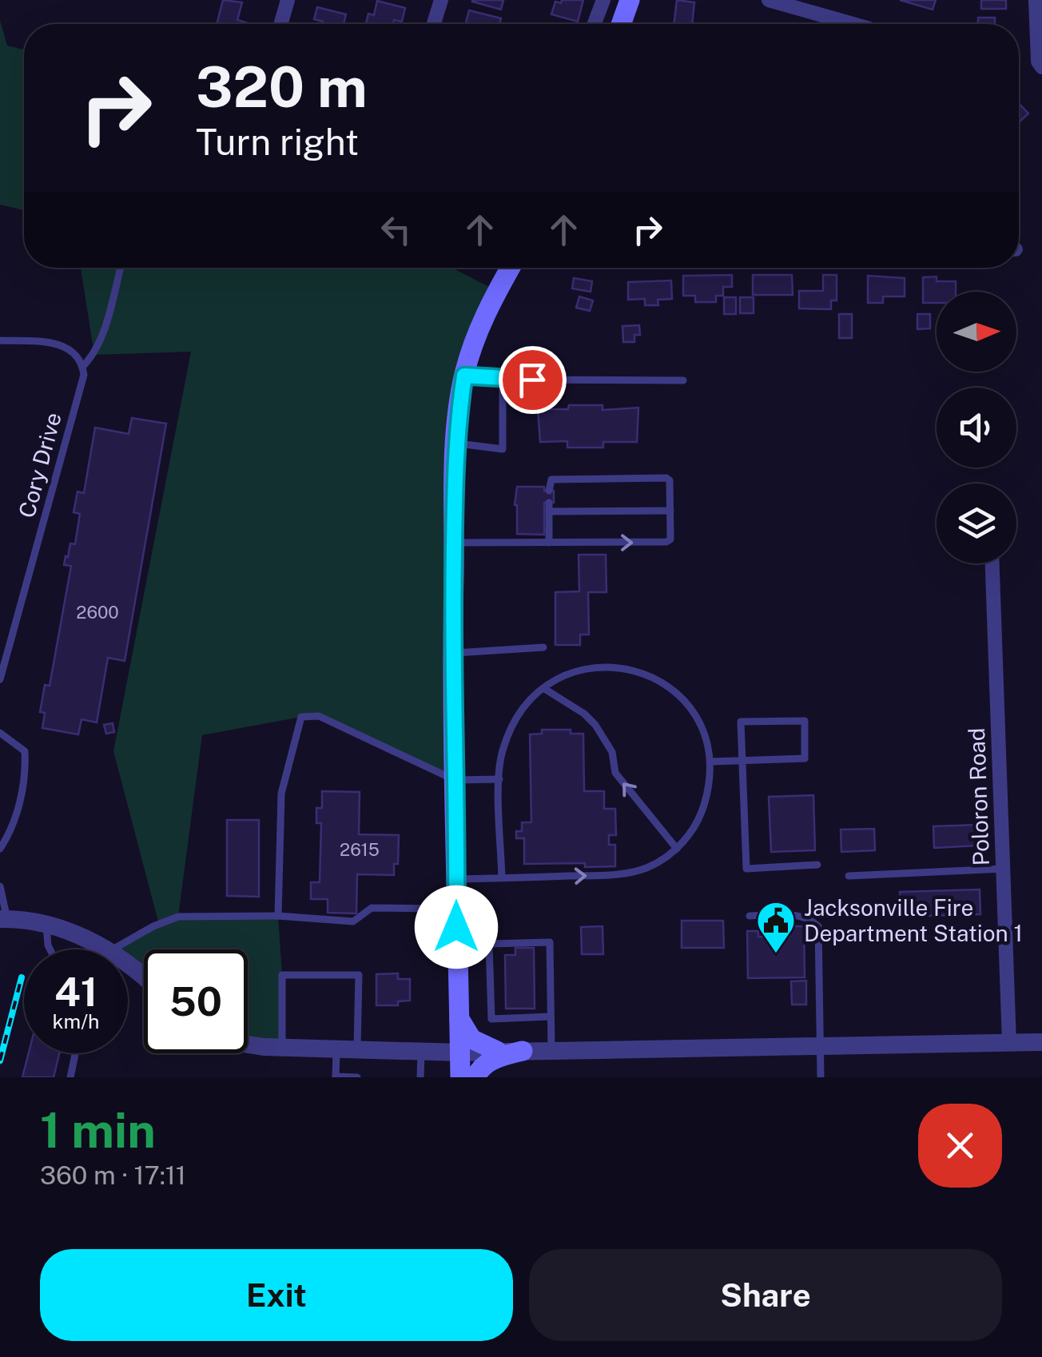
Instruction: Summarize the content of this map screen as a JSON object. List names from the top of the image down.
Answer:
{
  "streets": {
    "street": ["Poloron Road"],
    "lane": ["Cory Drive"]
  },
  "places": {
    "public building": ["Jacksonville Fire Department Station 1"]
  },
  "house_numbers": ["2600", "2615"],
  "north": "right",
  "page": {
    "turn": ["320 m", "Turn right"],
    "speed": "41 km/h",
    "limit": "50",
    "heading": ["1 min", "360 m · 17:11"],
    "buttons": ["Exit", "Share"]
  }
}
